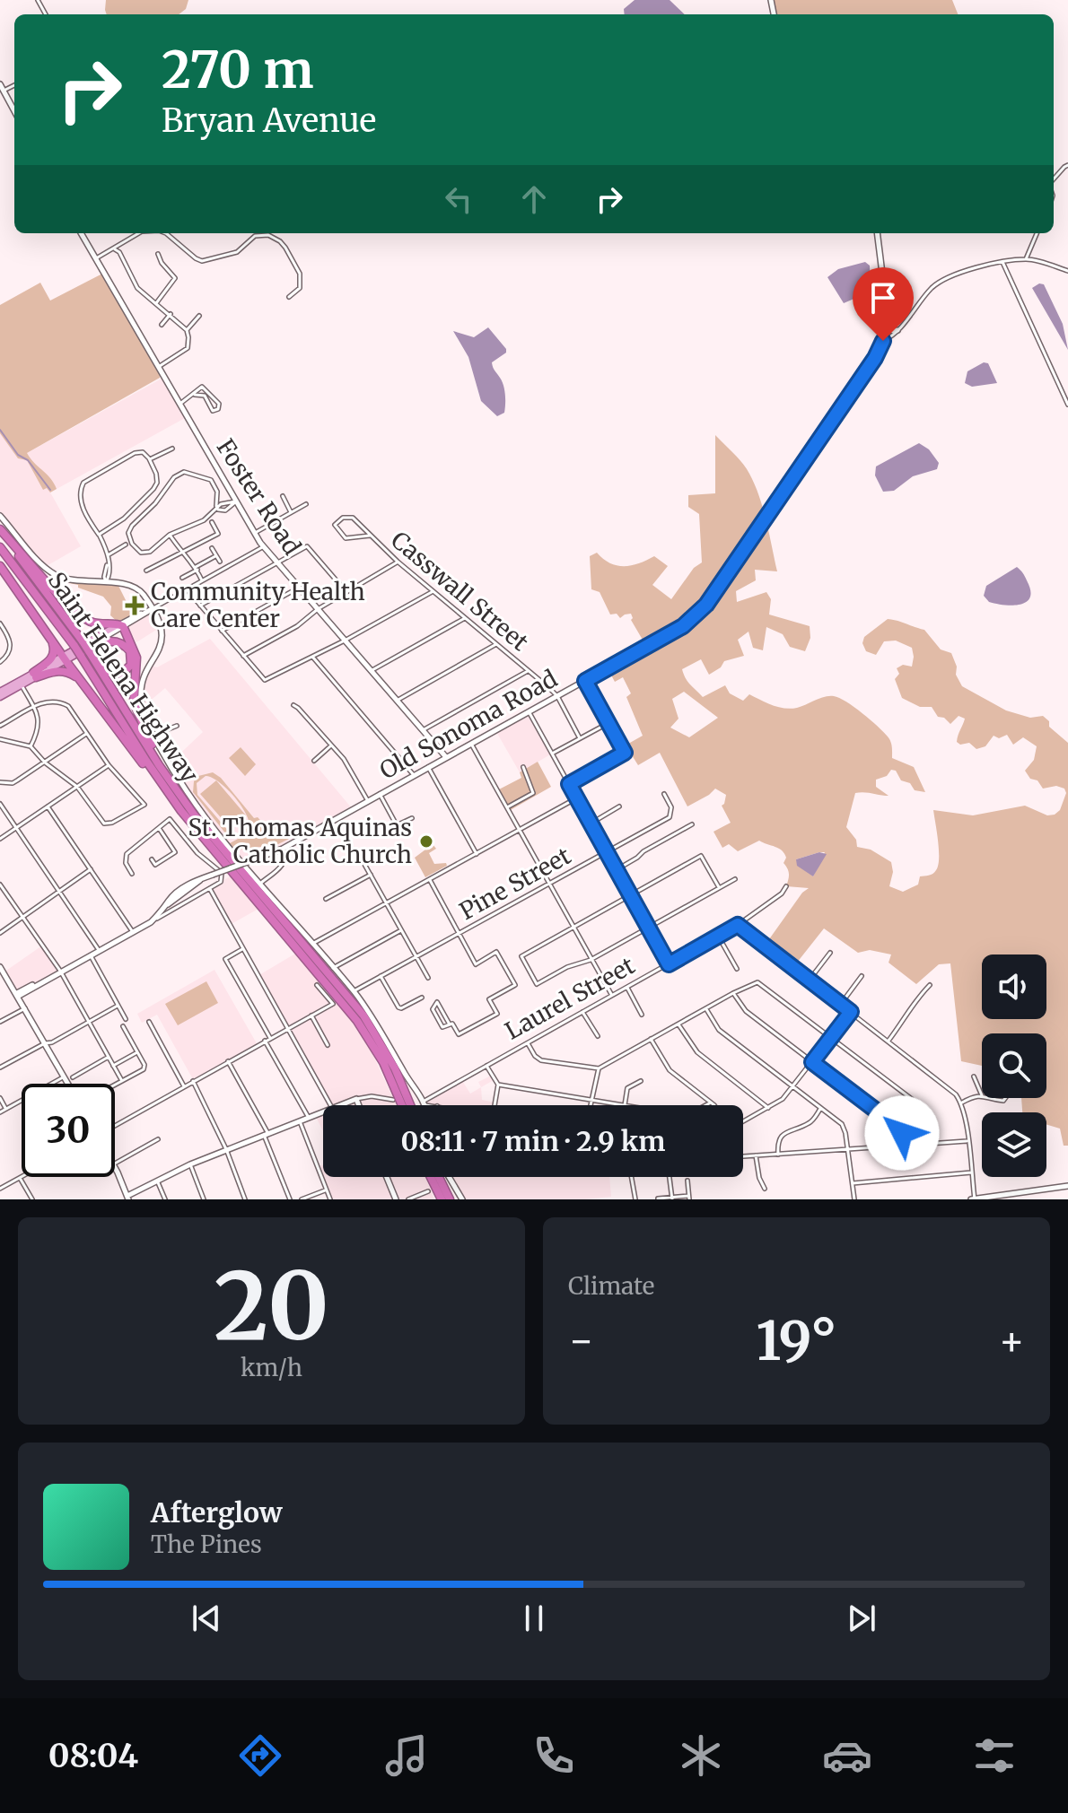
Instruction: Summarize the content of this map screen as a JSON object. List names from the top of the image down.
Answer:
{
  "streets": {
    "highway": ["Saint Helena Highway"],
    "street": [
      "Foster Road",
      "Casswall Street",
      "Old Sonoma Road",
      "Pine Street",
      "Laurel Street"
    ]
  },
  "crossings": [
    ["Foster Road", "Old Sonoma Road"],
    ["Casswall Street", "Old Sonoma Road"]
  ],
  "places": {
    "health": ["Community Health Care Center"],
    "other": ["St. Thomas Aquinas Catholic Church"]
  },
  "page": {
    "turn": ["270 m", "Bryan Avenue"],
    "limit": "30",
    "trip": "08:11 · 7 min · 2.9 km",
    "tile": [
      ["20", "km/h"],
      "Climate"
    ],
    "heat": ["−", "19°", "+"],
    "song": ["Afterglow", "The Pines"],
    "tabs": "08:04"
  }
}
